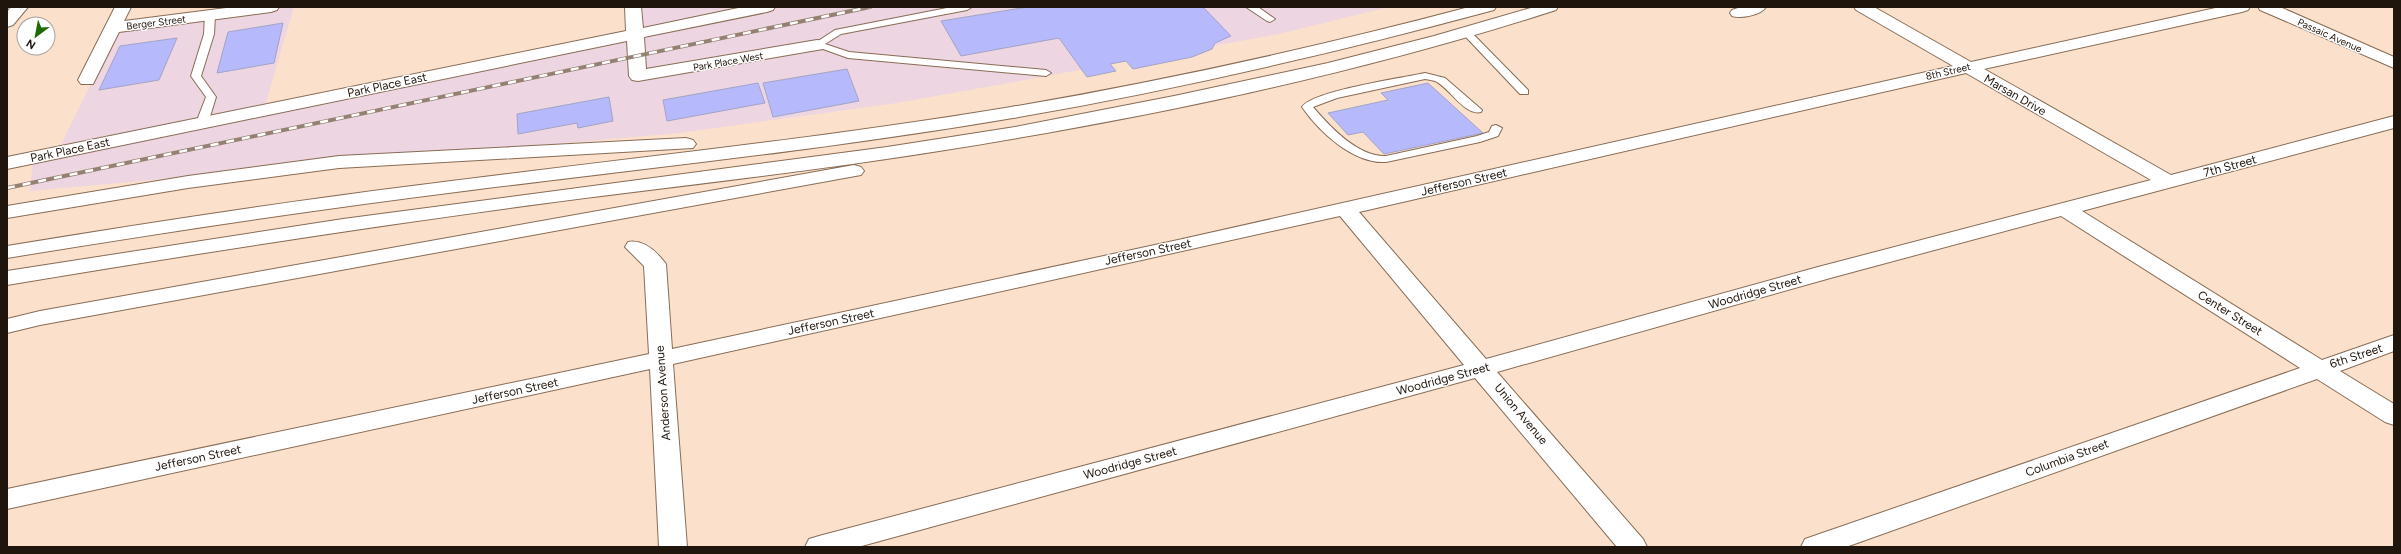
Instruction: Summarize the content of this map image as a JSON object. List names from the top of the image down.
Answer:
{
  "streets": {
    "main road": [
      "Berger Street",
      "Passaic Avenue",
      "Park Place West",
      "8th Street",
      "Park Place East",
      "Marsan Drive",
      "7th Street",
      "Jefferson Street",
      "Woodridge Street",
      "Center Street",
      "6th Street",
      "Anderson Avenue",
      "Union Avenue",
      "Columbia Street"
    ]
  },
  "crossings": [
    ["Park Place West", "Park Place East"],
    ["8th Street", "Marsan Drive"],
    ["8th Street", "Jefferson Street"],
    ["Marsan Drive", "7th Street"],
    ["7th Street", "Woodridge Street"],
    ["7th Street", "Center Street"],
    ["Jefferson Street", "Anderson Avenue"],
    ["Jefferson Street", "Union Avenue"],
    ["Woodridge Street", "Center Street"],
    ["Woodridge Street", "Union Avenue"],
    ["Center Street", "6th Street"],
    ["Center Street", "Columbia Street"],
    ["6th Street", "Columbia Street"]
  ],
  "north": "bottom left"
}
